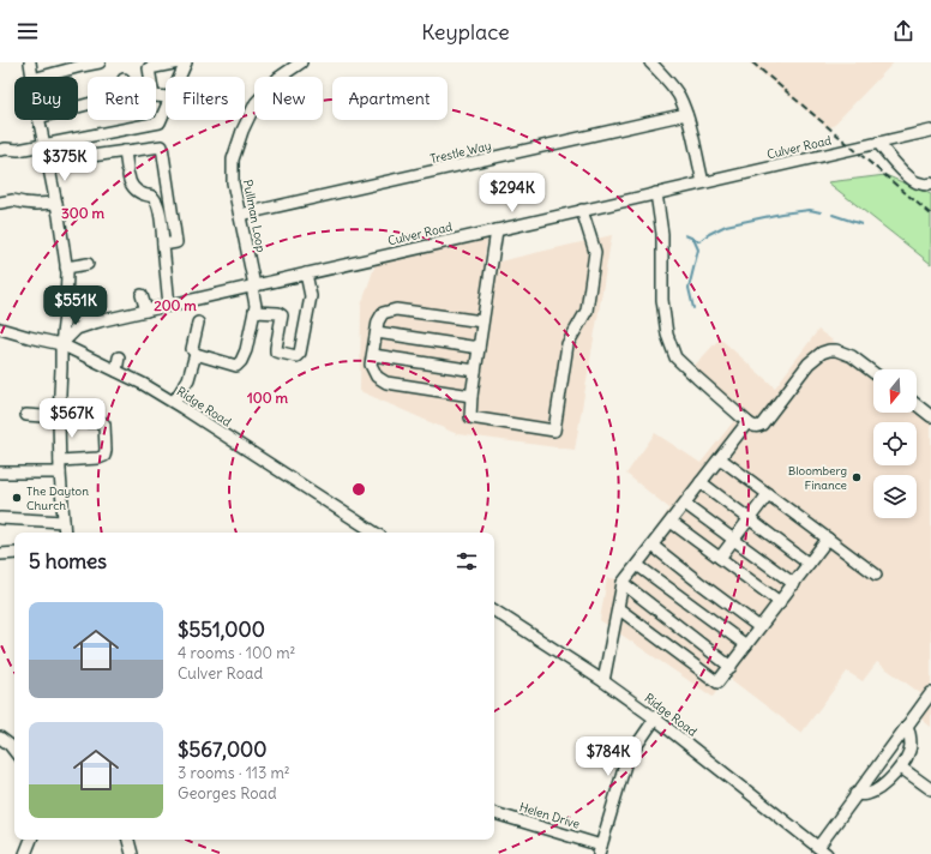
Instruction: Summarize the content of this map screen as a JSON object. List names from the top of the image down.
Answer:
{
  "streets": {
    "street": [
      "Culver Road",
      "Trestle Way",
      "Pullman Loop",
      "Ridge Road",
      "Helen Drive"
    ]
  },
  "crossings": [
    ["Culver Road", "Pullman Loop"],
    ["Culver Road", "Ridge Road"],
    ["Trestle Way", "Pullman Loop"]
  ],
  "places": ["Bloomberg Finance", "The Dayton Church"],
  "north": "bottom",
  "page": {
    "header": "Keyplace",
    "chip": [
      "Buy",
      "Rent",
      "Filters",
      "New",
      "Apartment"
    ],
    "price": [
      "$375K",
      "$294K",
      "$551K",
      "$567K",
      "$784K"
    ],
    "heading": "5 homes",
    "list": [
      {
        "name": "$551,000",
        "note": "4 rooms · 100 m² · Culver Road"
      },
      {
        "name": "$567,000",
        "note": "3 rooms · 113 m² · Georges Road"
      }
    ]
  },
  "rings": ["300 m", "200 m", "100 m"]
}
